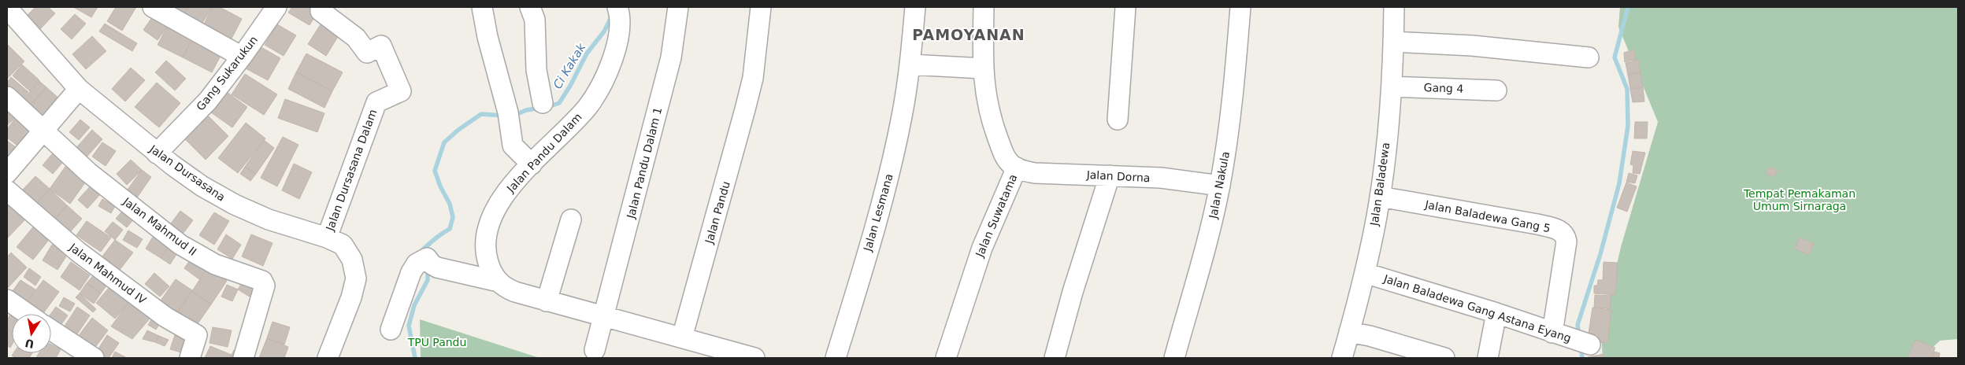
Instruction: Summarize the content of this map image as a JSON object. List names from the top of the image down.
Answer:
{
  "streets": {
    "street": [
      "Gang Sukarukun",
      "Gang 4",
      "Jalan Pandu Dalam",
      "Jalan Pandu Dalam 1",
      "Jalan Dursasana Dalam",
      "Jalan Dursasana",
      "Jalan Dorna",
      "Jalan Baladewa",
      "Jalan Nakula",
      "Jalan Pandu",
      "Jalan Lesmana",
      "Jalan Suwatama",
      "Jalan Baladewa Gang 5",
      "Jalan Mahmud II",
      "Jalan Mahmud IV",
      "Jalan Baladewa Gang Astana Eyang"
    ]
  },
  "crossings": [
    ["Gang Sukarukun", "Jalan Dursasana"],
    ["Gang 4", "Jalan Baladewa"],
    ["Jalan Dursasana Dalam", "Jalan Dursasana"],
    ["Jalan Dorna", "Jalan Nakula"],
    ["Jalan Dorna", "Jalan Suwatama"],
    ["Jalan Baladewa", "Jalan Baladewa Gang 5"],
    ["Jalan Baladewa", "Jalan Baladewa Gang Astana Eyang"],
    ["Jalan Baladewa Gang 5", "Jalan Baladewa Gang Astana Eyang"]
  ],
  "districts": ["PAMOYANAN"],
  "water": ["Ci Kakak"],
  "parks": ["Tempat Pemakaman Umum Sirnaraga", "TPU Pandu"],
  "north": "bottom"
}
